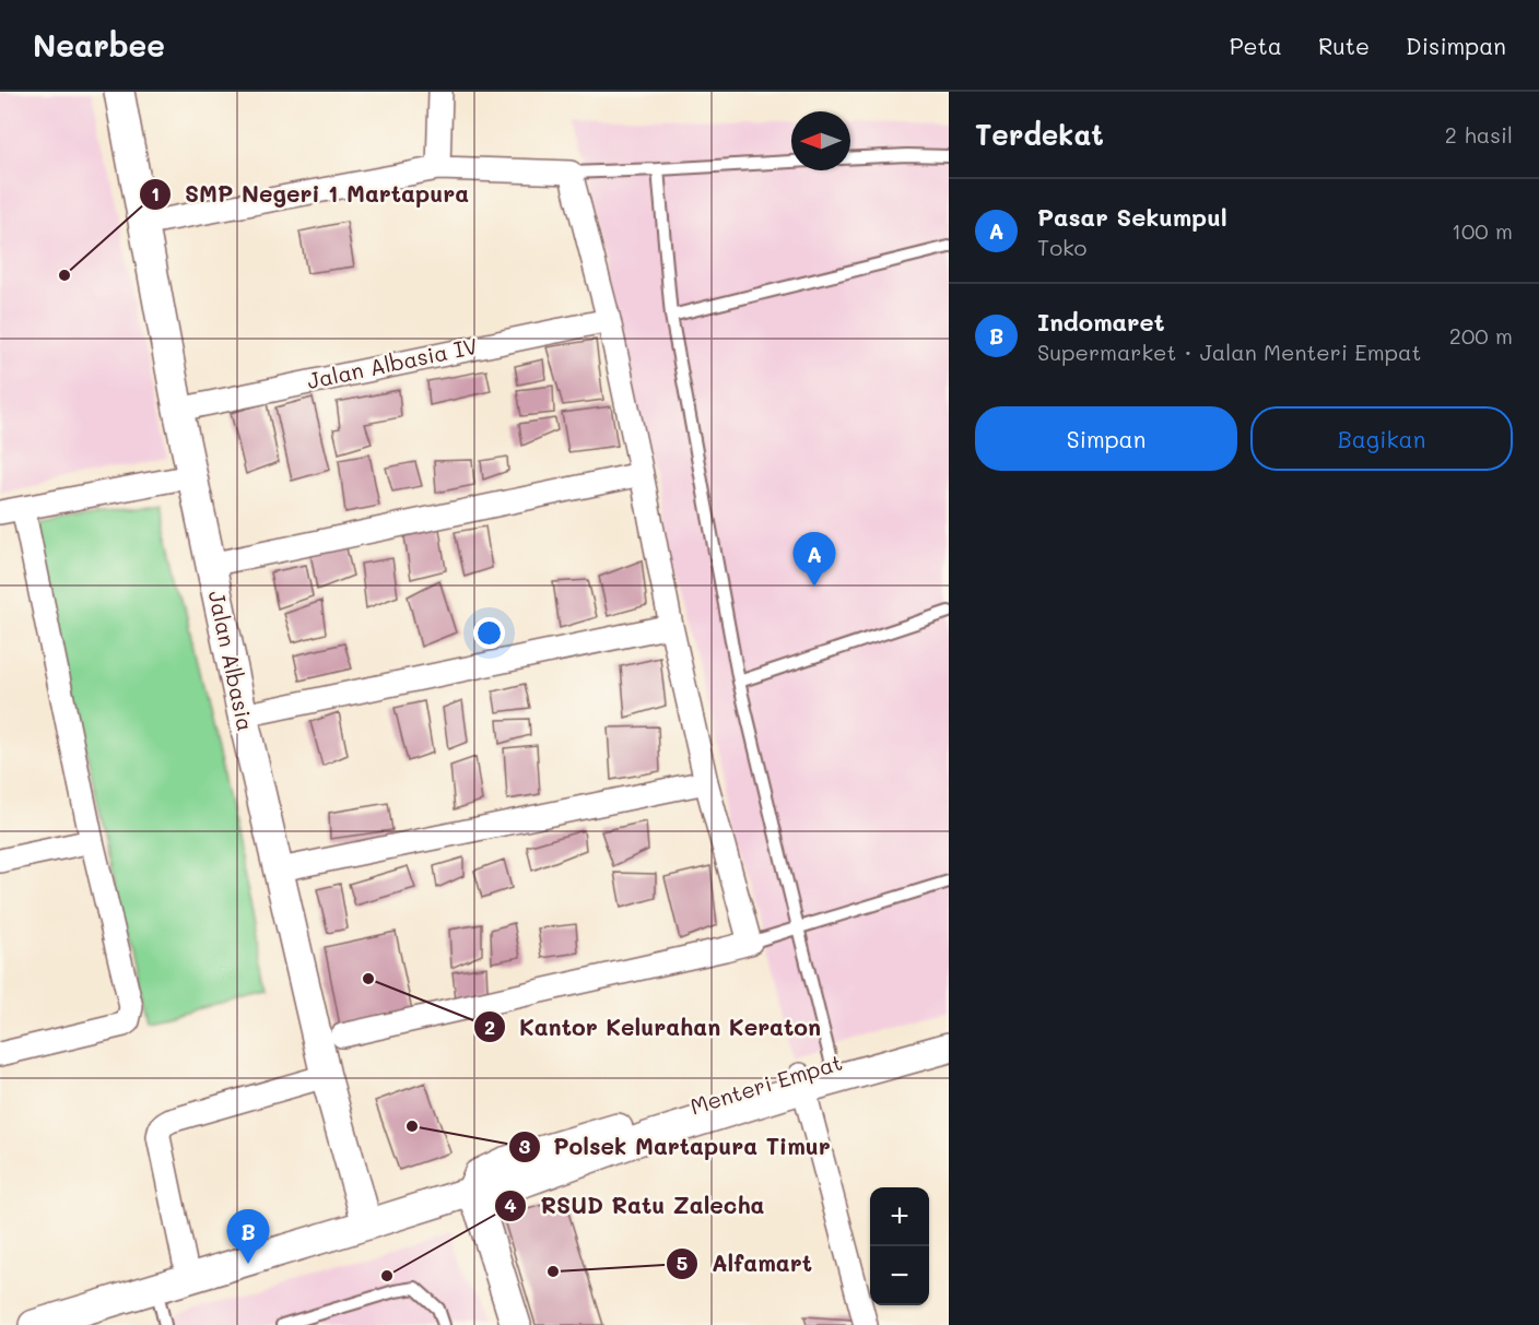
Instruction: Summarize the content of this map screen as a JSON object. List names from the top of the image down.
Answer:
{
  "streets": {
    "street": ["Jalan Albasia IV", "Jalan Albasia", "Menteri Empat"]
  },
  "crossings": [
    ["Jalan Albasia IV", "Jalan Albasia"],
    ["Jalan Albasia", "Menteri Empat"]
  ],
  "places": [
    "SMP Negeri 1 Martapura",
    "Kantor Kelurahan Keraton",
    "Polsek Martapura Timur",
    "Alfamart",
    "RSUD Ratu Zalecha"
  ],
  "north": "left",
  "page": {
    "header": "Nearbee",
    "nav": ["Peta", "Rute", "Disimpan"],
    "heading": ["Terdekat", "2 hasil"],
    "list": [
      {
        "mark": "A",
        "name": "Pasar Sekumpul",
        "note": "Toko",
        "value": "100 m"
      },
      {
        "mark": "B",
        "name": "Indomaret",
        "note": "Supermarket · Jalan Menteri Empat",
        "value": "200 m"
      }
    ],
    "buttons": ["Simpan", "Bagikan"],
    "pins": ["A", "B"],
    "map_buttons": ["+", "−"]
  }
}
